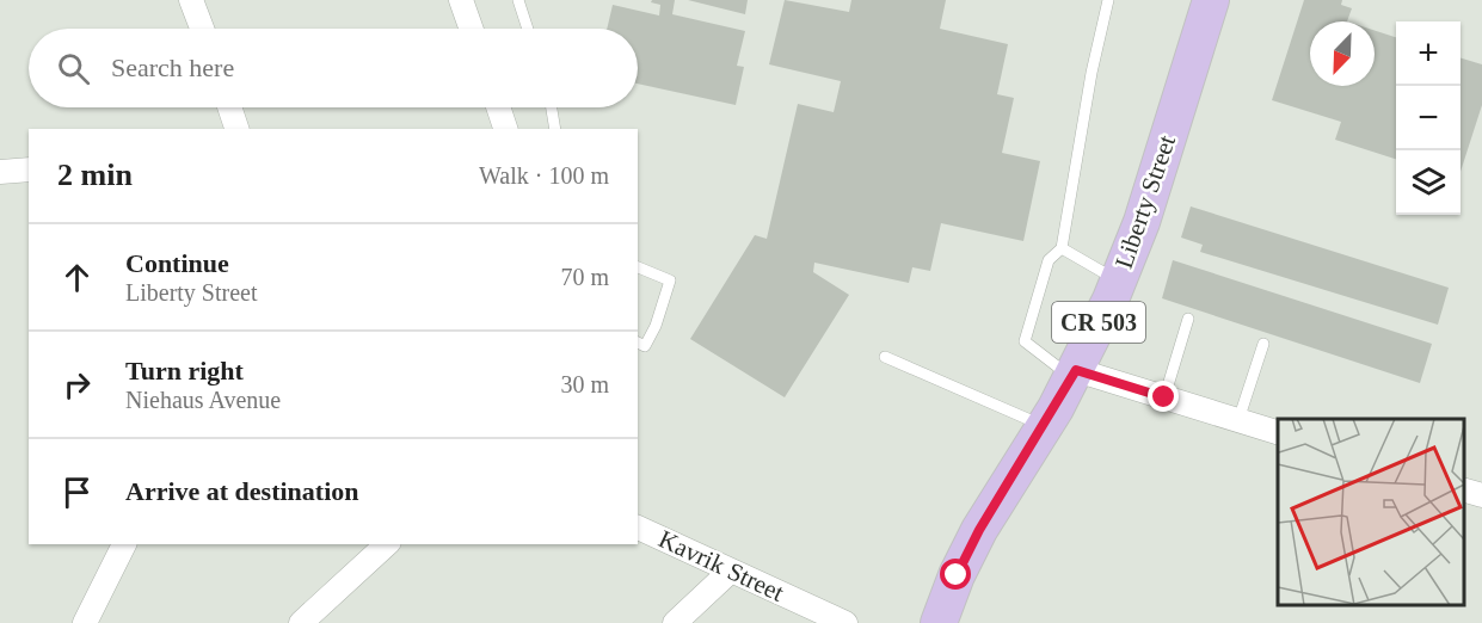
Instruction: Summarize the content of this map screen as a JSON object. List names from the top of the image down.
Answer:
{
  "streets": {
    "main road": ["Liberty Street", "CR 503"],
    "street": ["Kavrik Street"]
  },
  "north": "bottom left",
  "page": {
    "map_buttons": ["+", "−"],
    "search": "Search here",
    "heading": ["2 min", "Walk · 100 m"],
    "list": [
      ["Continue", "Liberty Street", "70 m"],
      ["Turn right", "Niehaus Avenue", "30 m"],
      "Arrive at destination"
    ]
  }
}
